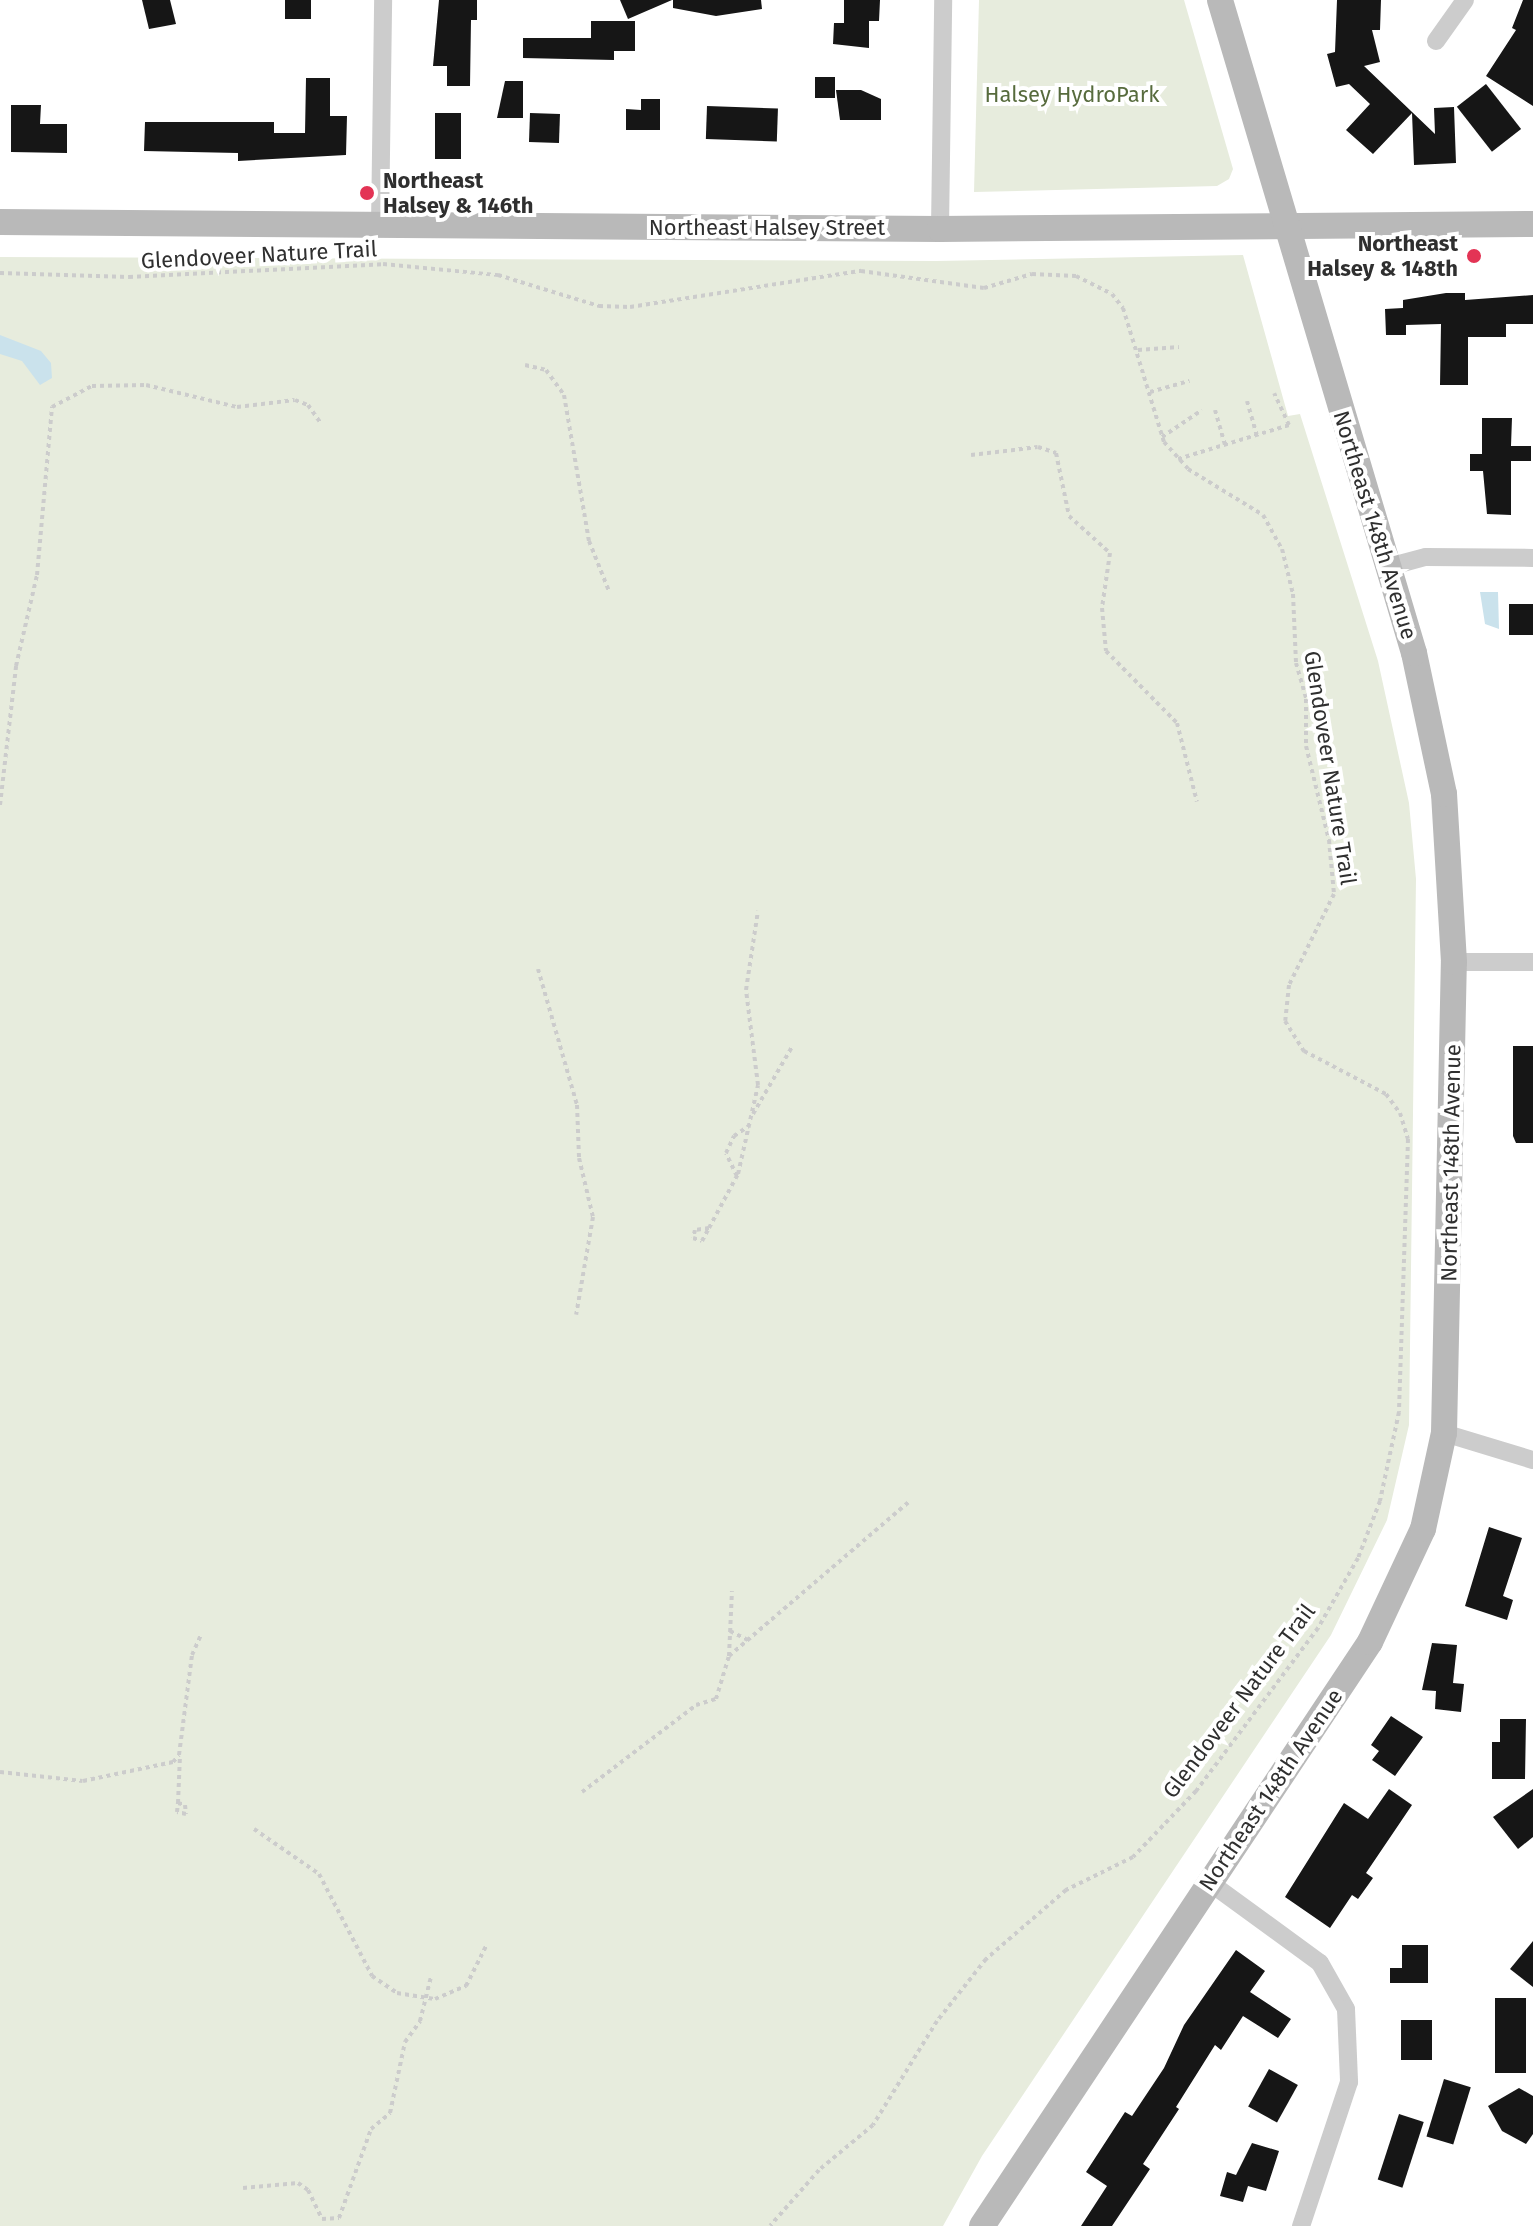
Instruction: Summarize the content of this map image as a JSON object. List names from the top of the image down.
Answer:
{
  "streets": {
    "main road": ["Northeast Halsey Street", "Northeast 148th Avenue"],
    "path": ["Glendoveer Nature Trail"]
  },
  "crossings": [
    ["Northeast Halsey Street", "Northeast 148th Avenue"]
  ],
  "parks": ["Halsey HydroPark"],
  "places": ["Northeast Halsey & 146th", "Northeast Halsey & 148th"]
}
